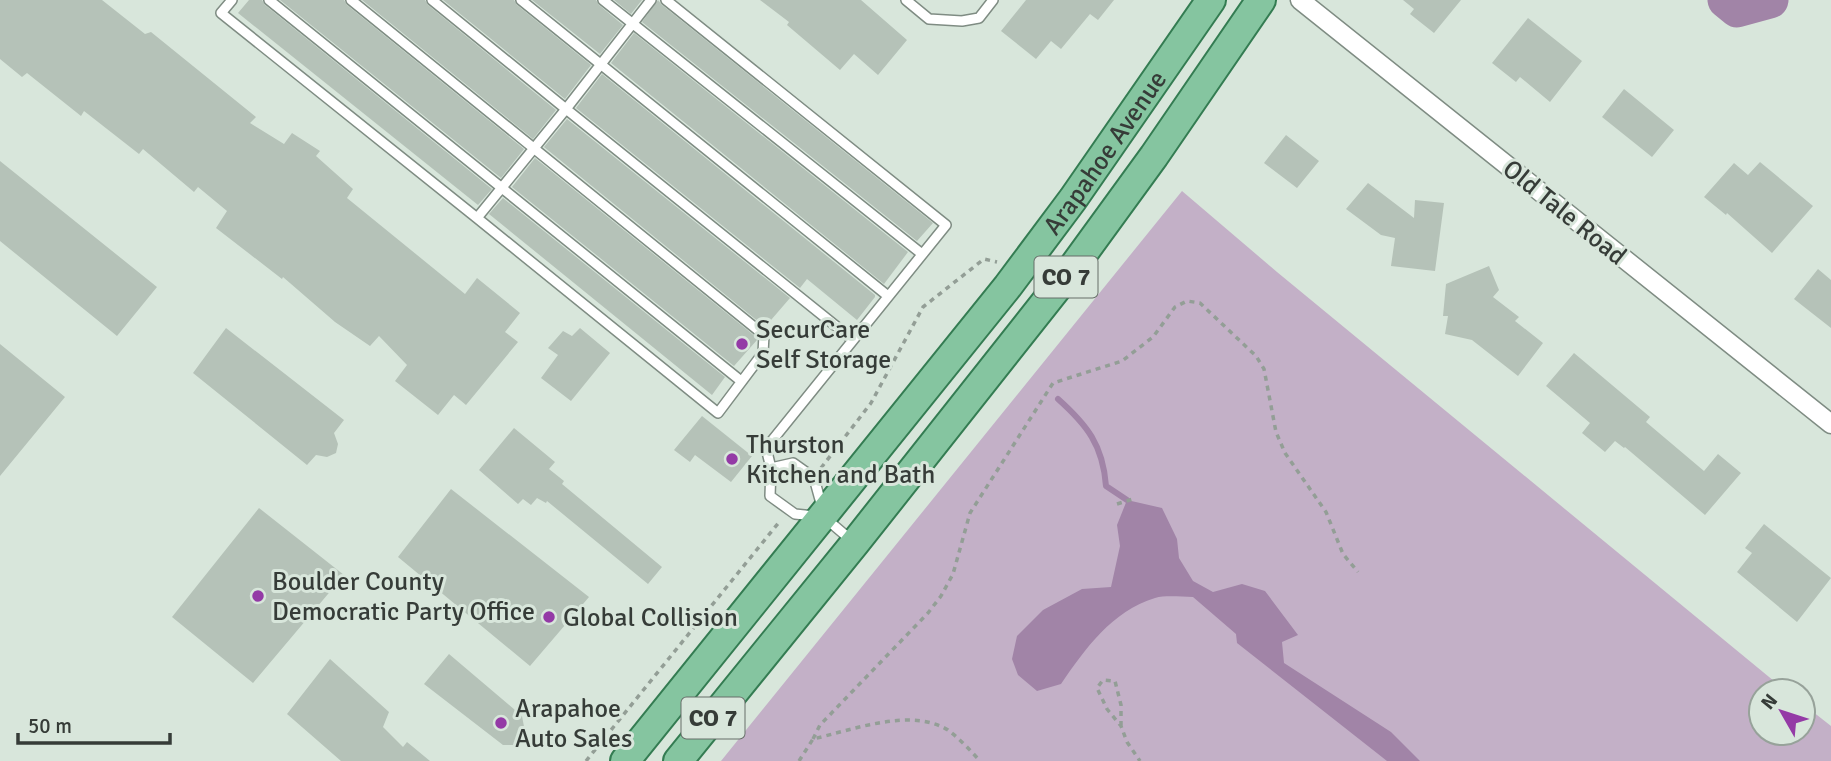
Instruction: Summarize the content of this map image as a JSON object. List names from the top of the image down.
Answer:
{
  "streets": {
    "main road": ["Arapahoe Avenue", "CO 7"],
    "street": ["Old Tale Road"]
  },
  "places": [
    "SecurCare Self Storage",
    "Thurston Kitchen and Bath",
    "Boulder County Democratic Party Office",
    "Global Collision",
    "Arapahoe Auto Sales"
  ],
  "scale_bar": "50 m",
  "north": "top left"
}
